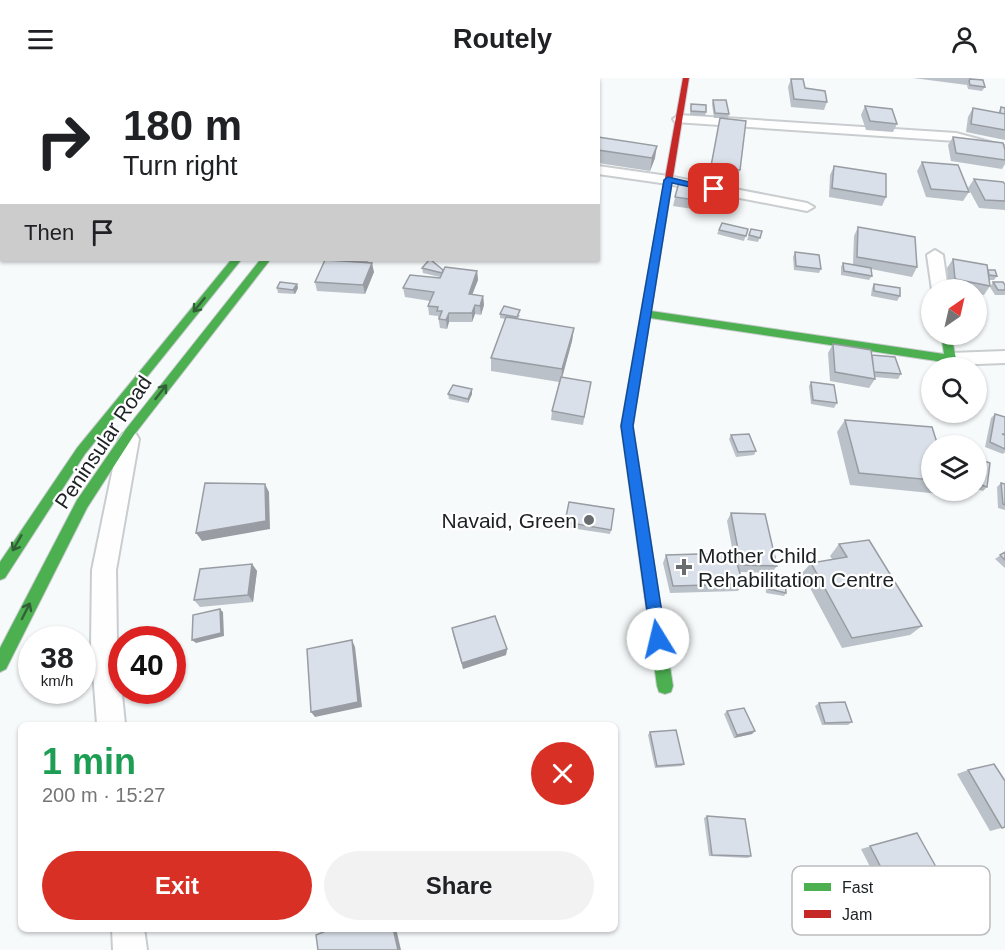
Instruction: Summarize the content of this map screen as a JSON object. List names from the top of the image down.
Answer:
{
  "streets": {
    "street": ["Peninsular Road"]
  },
  "places": {
    "other": ["Navaid, Green"],
    "health": ["Mother Child Rehabilitation Centre"]
  },
  "legend": ["Fast", "Jam"],
  "north": "top right",
  "page": {
    "header": "Routely",
    "turn": ["180 m", "Turn right"],
    "then": "Then",
    "speed": "38 km/h",
    "limit": "40",
    "heading": ["1 min", "200 m · 15:27"],
    "buttons": ["Exit", "Share"]
  }
}
